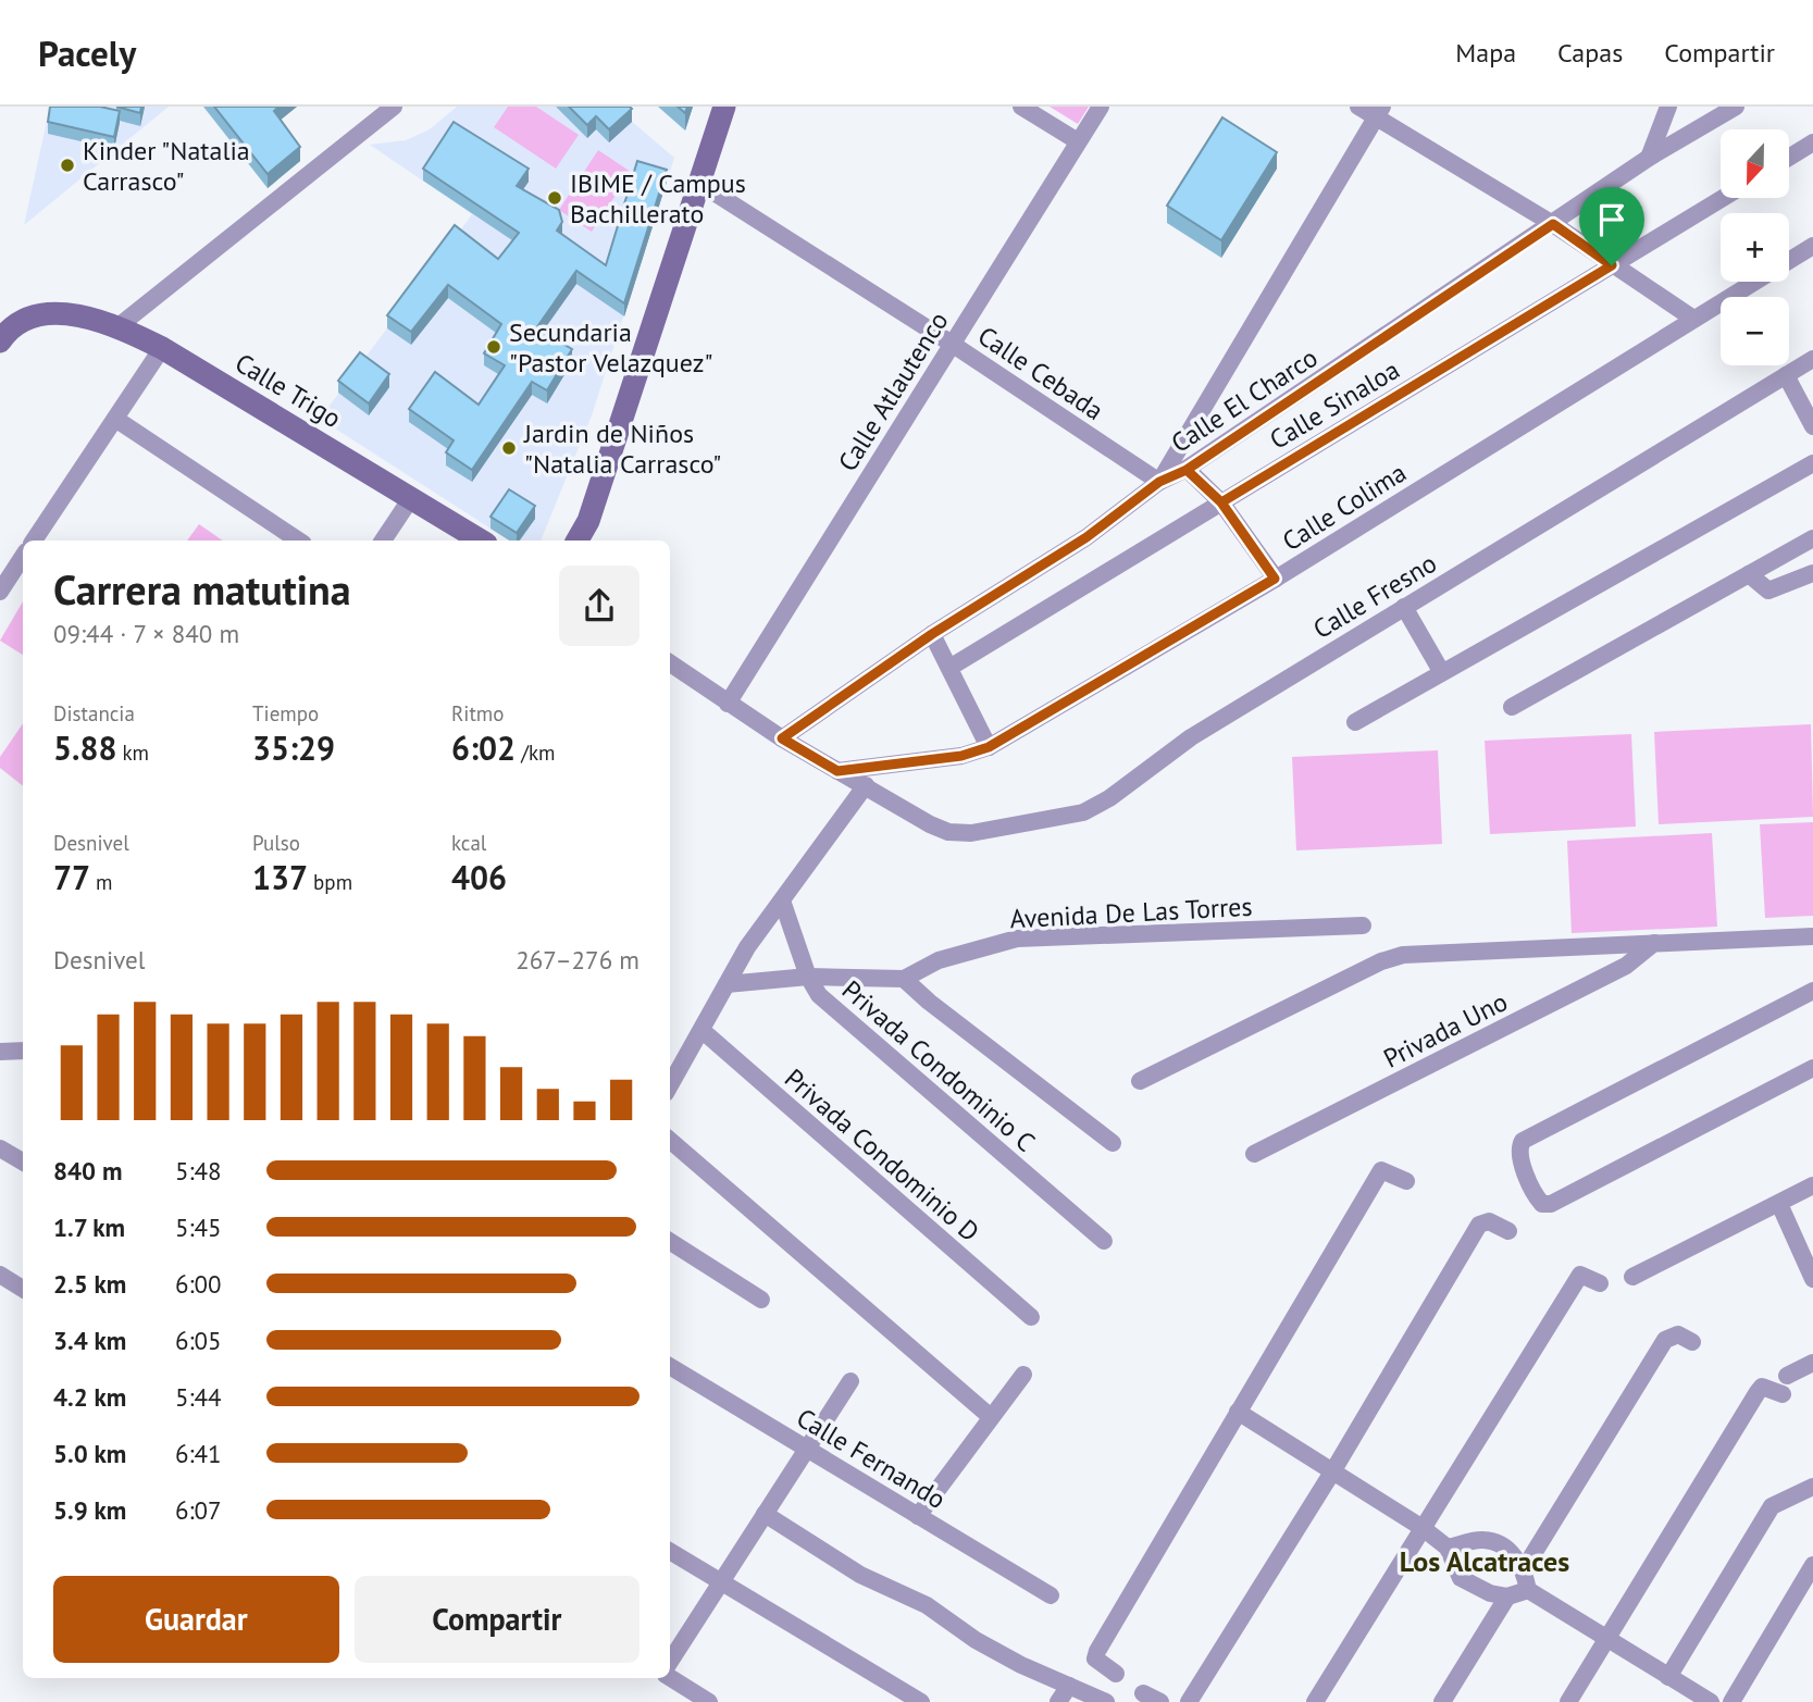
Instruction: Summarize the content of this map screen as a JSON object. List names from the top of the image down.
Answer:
{
  "streets": {
    "street": [
      "Calle Cebada",
      "Calle Trigo",
      "Calle Atlautenco",
      "Calle El Charco",
      "Calle Sinaloa",
      "Calle Colima",
      "Calle Fresno",
      "Avenida De Las Torres",
      "Privada Uno",
      "Privada Condominio C",
      "Privada Condominio D",
      "Calle Fernando"
    ]
  },
  "crossings": [
    ["Calle Cebada", "Calle Atlautenco"],
    ["Calle Cebada", "Calle El Charco"],
    ["Avenida De Las Torres", "Privada Condominio C"]
  ],
  "districts": ["Los Alcatraces"],
  "places": [
    "Kinder \"Natalia Carrasco\"",
    "IBIME / Campus Bachillerato",
    "Secundaria \"Pastor Velazquez\"",
    "Jardin de Niños \"Natalia Carrasco\""
  ],
  "north": "bottom",
  "page": {
    "header": "Pacely",
    "nav": ["Mapa", "Capas", "Compartir"],
    "map_buttons": ["+", "−"],
    "heading": ["Carrera matutina", "09:44 · 7 × 840 m"],
    "stats": [
      ["Distancia", "5.88 km"],
      ["Tiempo", "35:29"],
      ["Ritmo", "6:02 /km"],
      ["Desnivel", "77 m"],
      ["Pulso", "137 bpm"],
      ["kcal", "406"]
    ],
    "chart": ["Desnivel", "267–276 m"],
    "list": [
      {
        "name": "840 m",
        "note": "5:48"
      },
      {
        "name": "1.7 km",
        "note": "5:45"
      },
      {
        "name": "2.5 km",
        "note": "6:00"
      },
      {
        "name": "3.4 km",
        "note": "6:05"
      },
      {
        "name": "4.2 km",
        "note": "5:44"
      },
      {
        "name": "5.0 km",
        "note": "6:41"
      },
      {
        "name": "5.9 km",
        "note": "6:07"
      }
    ],
    "buttons": ["Guardar", "Compartir"]
  }
}
